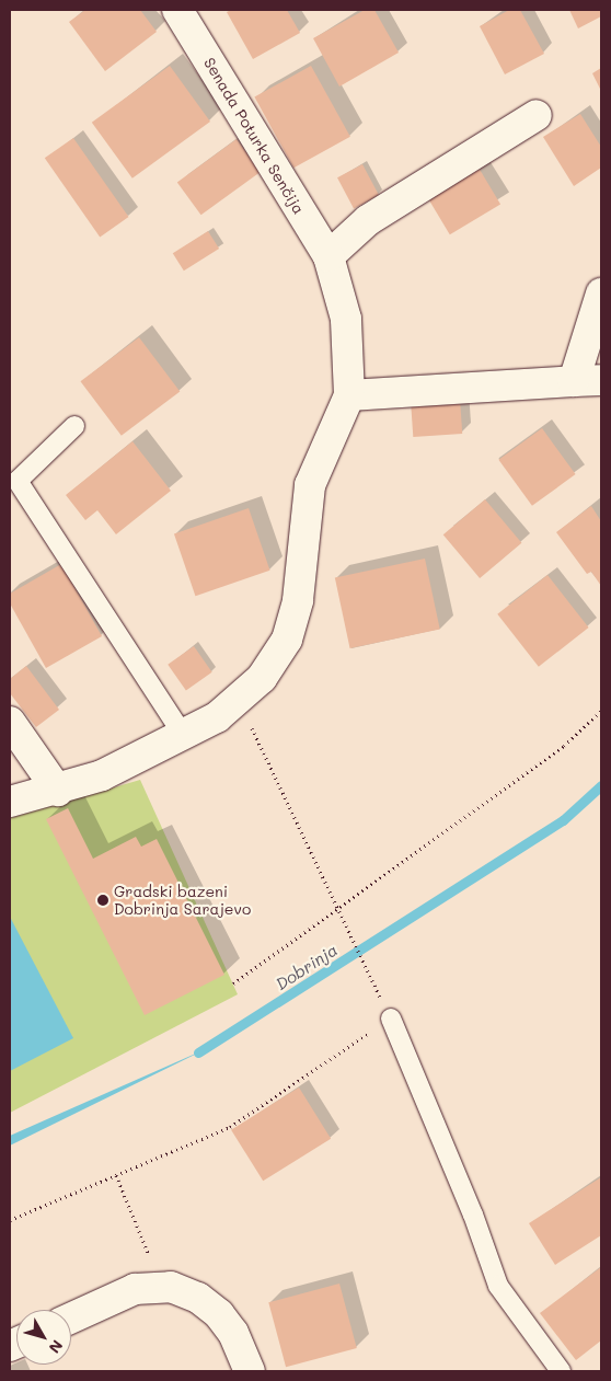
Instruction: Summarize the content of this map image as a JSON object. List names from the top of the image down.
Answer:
{
  "streets": {
    "street": ["Senada Poturka Senčija"]
  },
  "water": ["Dobrinja"],
  "places": ["Gradski bazeni Dobrinja Sarajevo"],
  "north": "bottom right"
}
